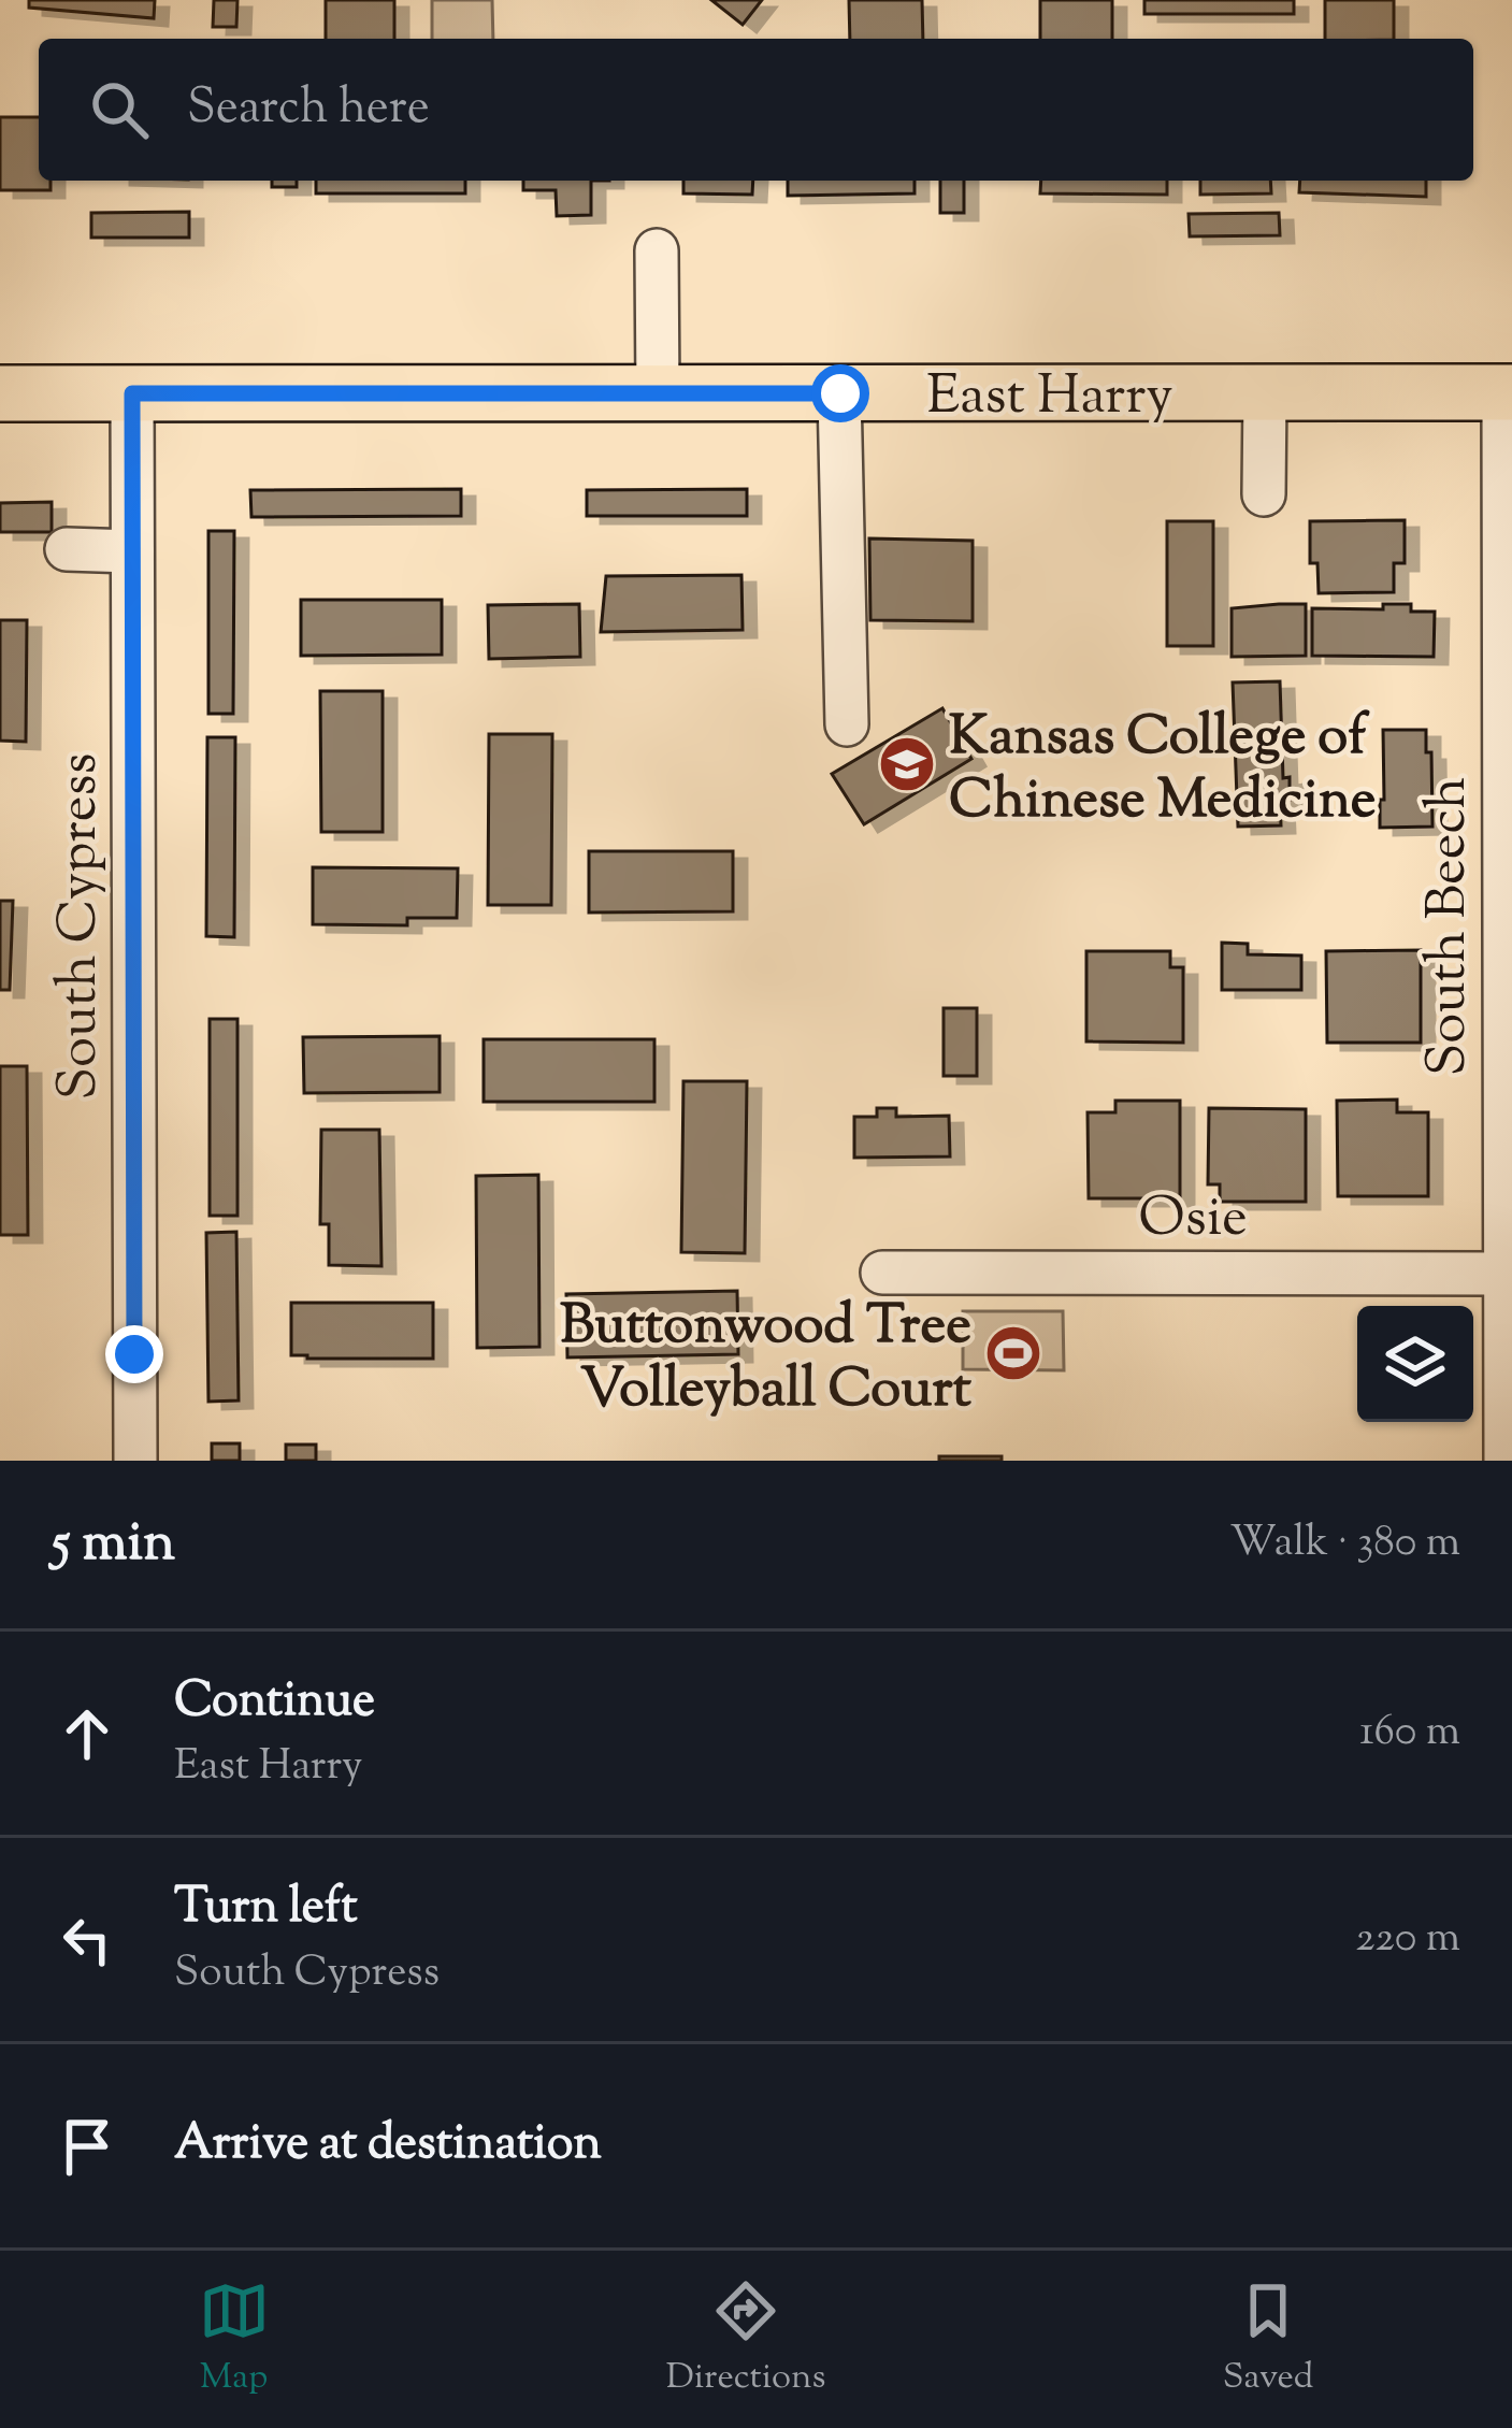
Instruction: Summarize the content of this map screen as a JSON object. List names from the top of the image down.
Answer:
{
  "streets": {
    "main road": ["East Harry"],
    "street": ["South Cypress", "South Beech", "Osie"]
  },
  "crossings": [
    ["East Harry", "South Cypress"],
    ["East Harry", "South Beech"],
    ["South Beech", "Osie"]
  ],
  "places": {
    "school or university": ["Kansas College of Chinese Medicine"],
    "sports": ["Buttonwood Tree Volleyball Court"]
  },
  "page": {
    "search": "Search here",
    "heading": ["5 min", "Walk · 380 m"],
    "list": [
      ["Continue", "East Harry", "160 m"],
      ["Turn left", "South Cypress", "220 m"],
      "Arrive at destination"
    ],
    "nav": ["Map", "Directions", "Saved"]
  }
}
